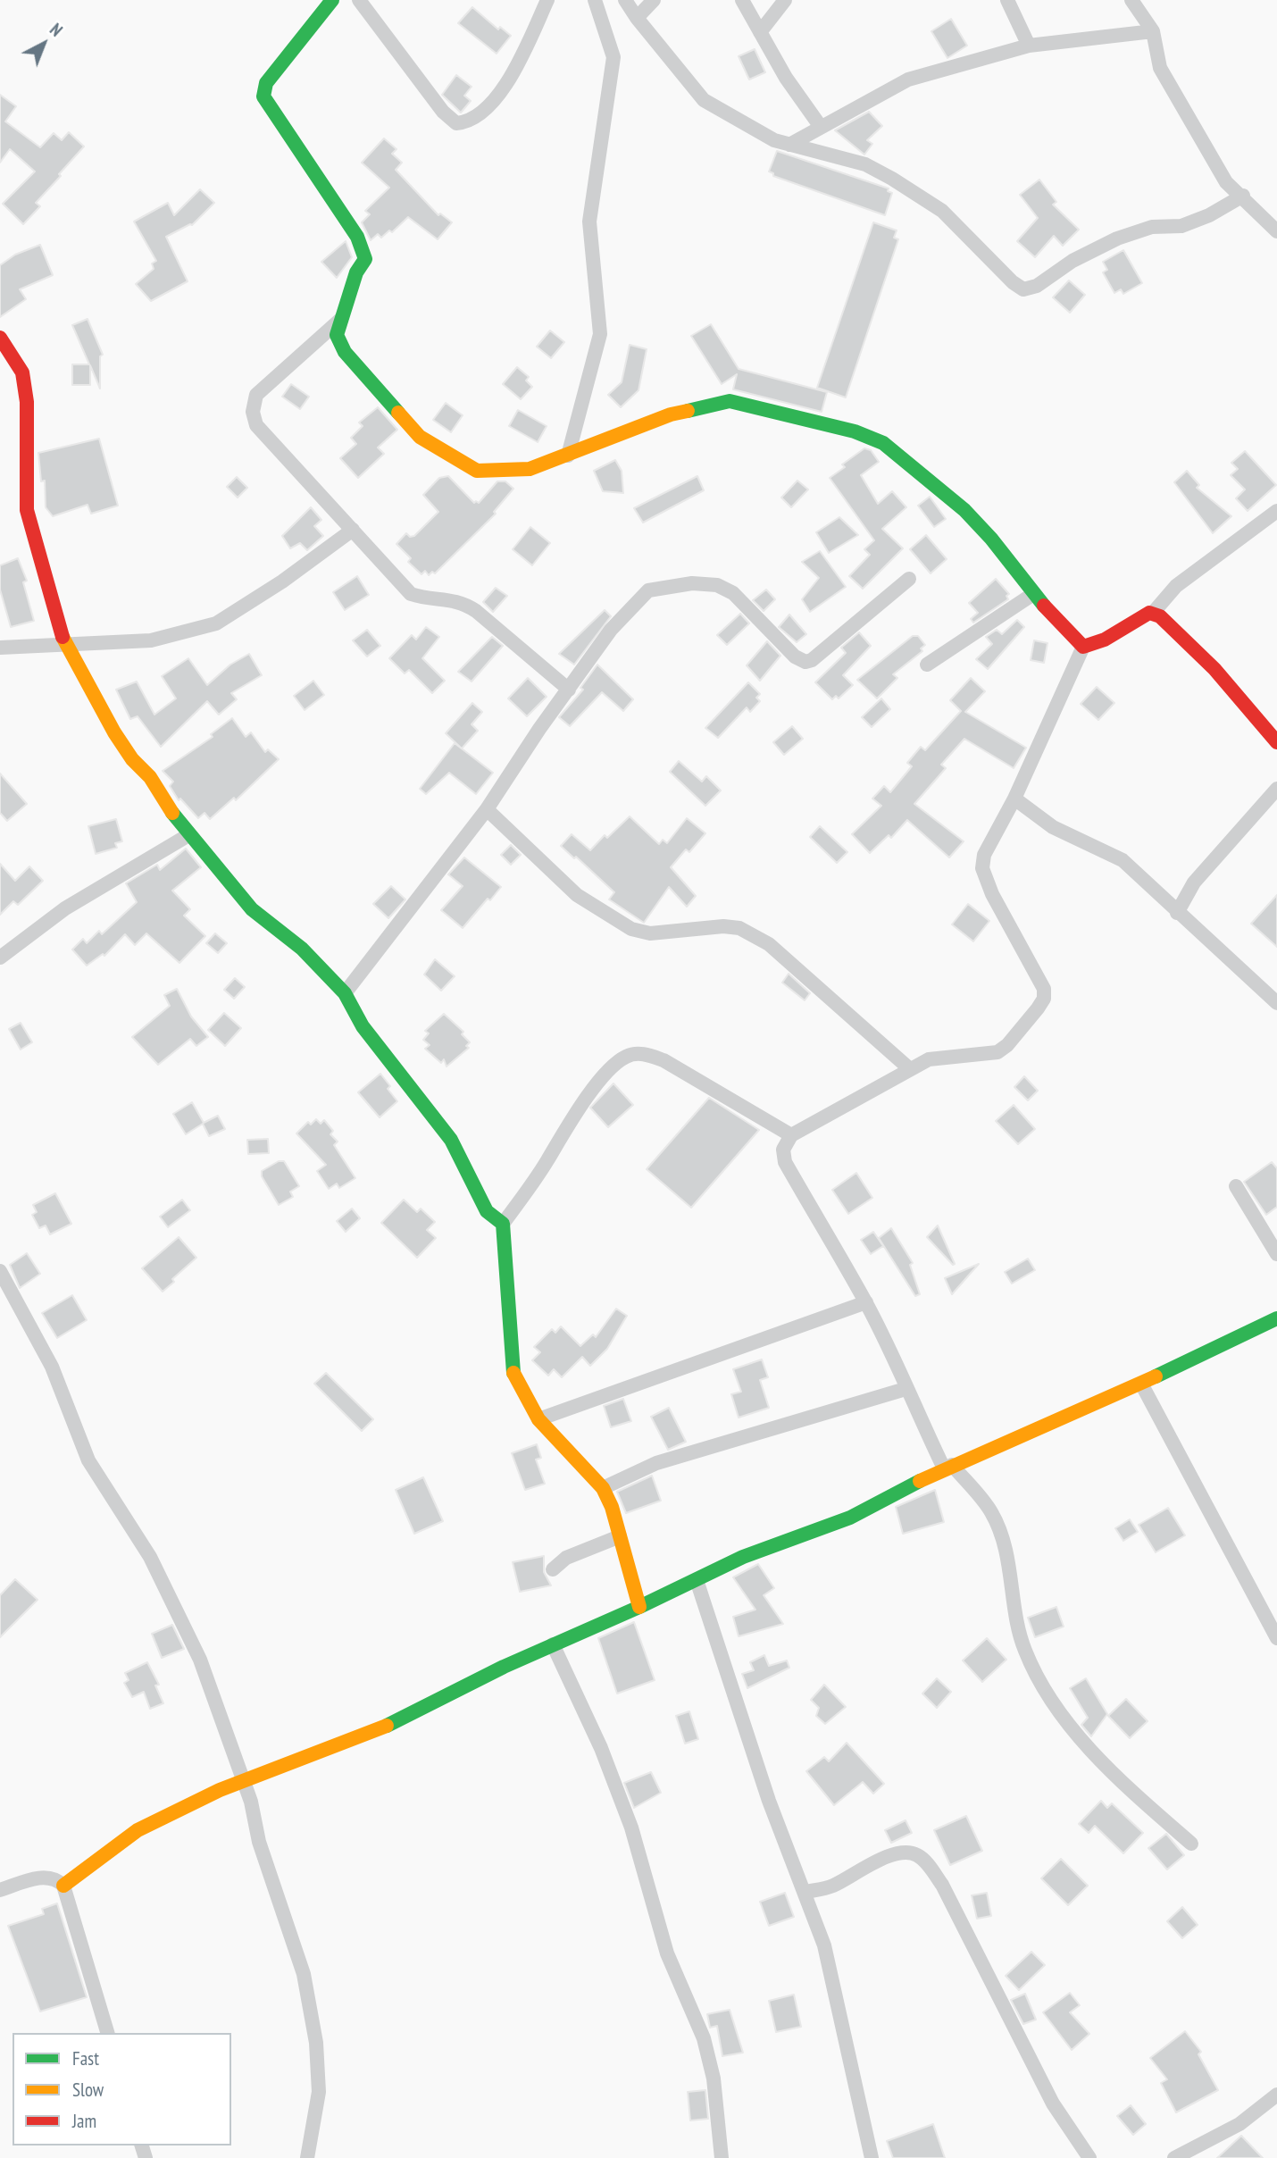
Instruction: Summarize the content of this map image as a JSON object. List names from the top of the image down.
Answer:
{
  "legend": ["Fast", "Slow", "Jam"],
  "north": "top right"
}
